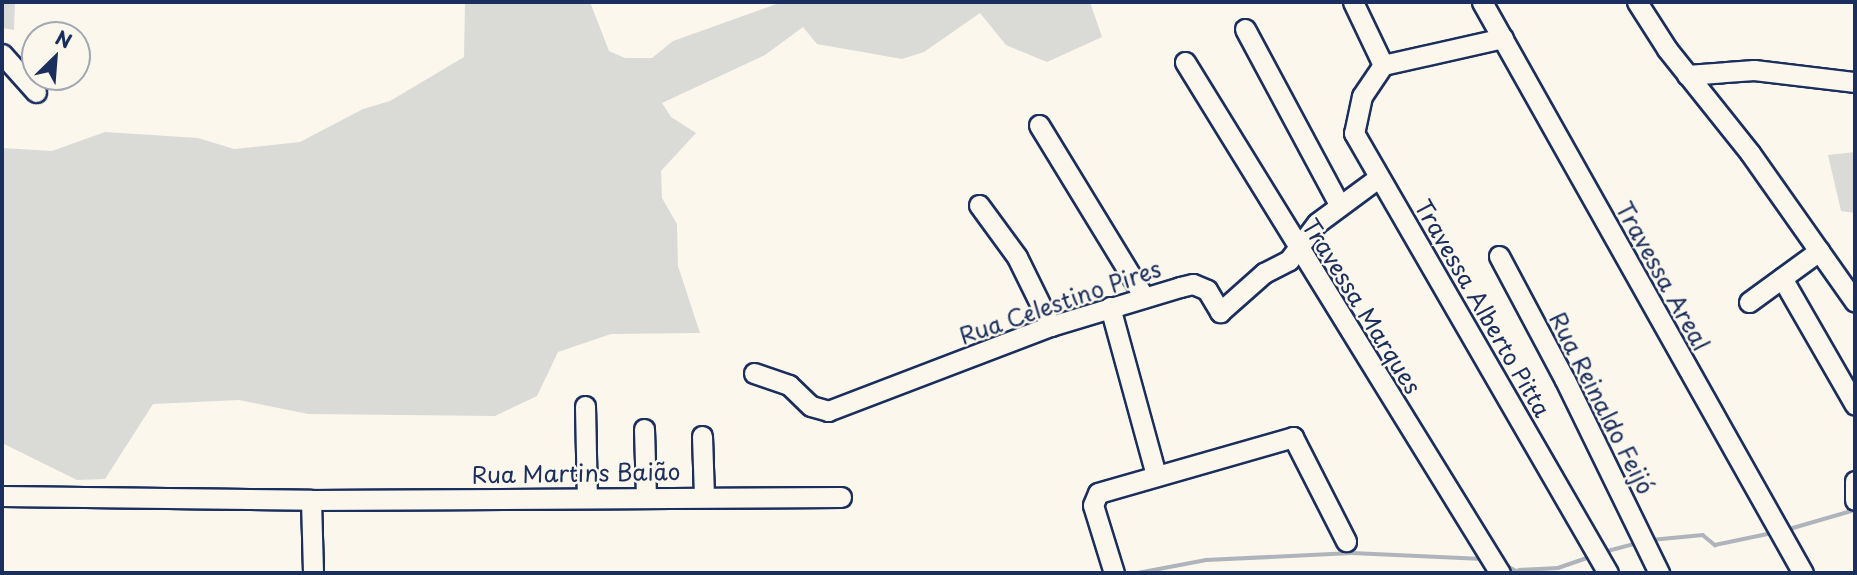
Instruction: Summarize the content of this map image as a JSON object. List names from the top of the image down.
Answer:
{
  "streets": {
    "street": [
      "Travessa Areal",
      "Rua Celestino Pires",
      "Travessa Marques",
      "Travessa Alberto Pitta",
      "Rua Reinaldo Feijó",
      "Rua Martins Baião"
    ]
  },
  "crossings": [
    ["Rua Celestino Pires", "Travessa Marques"],
    ["Rua Celestino Pires", "Travessa Alberto Pitta"]
  ],
  "north": "top right"
}
